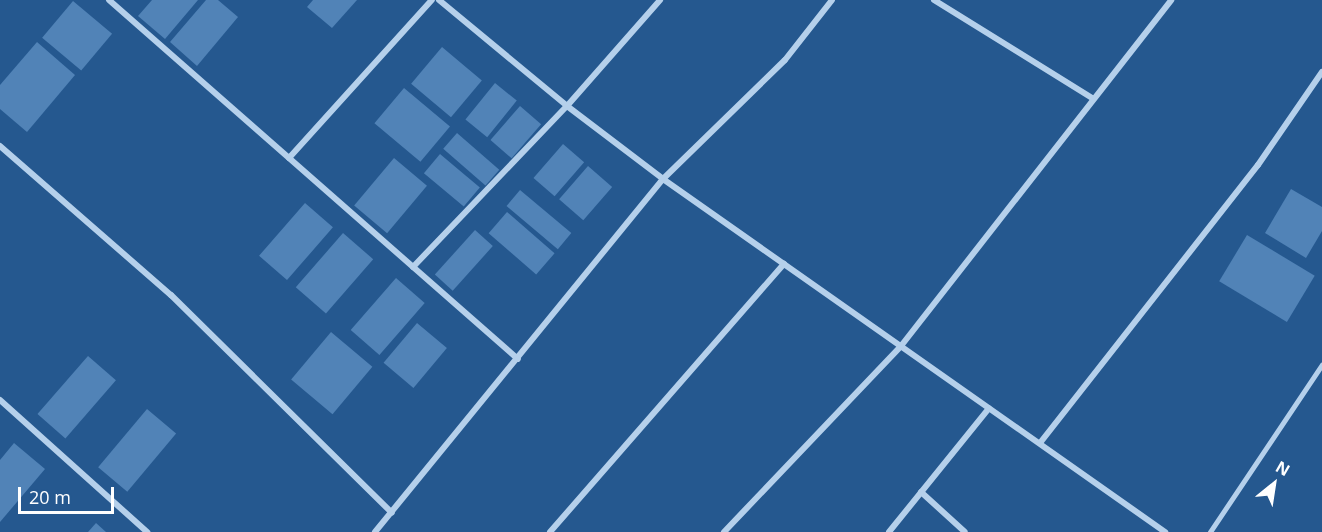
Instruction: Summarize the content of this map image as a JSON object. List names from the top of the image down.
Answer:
{
  "scale_bar": "20 m",
  "north": "top right"
}
